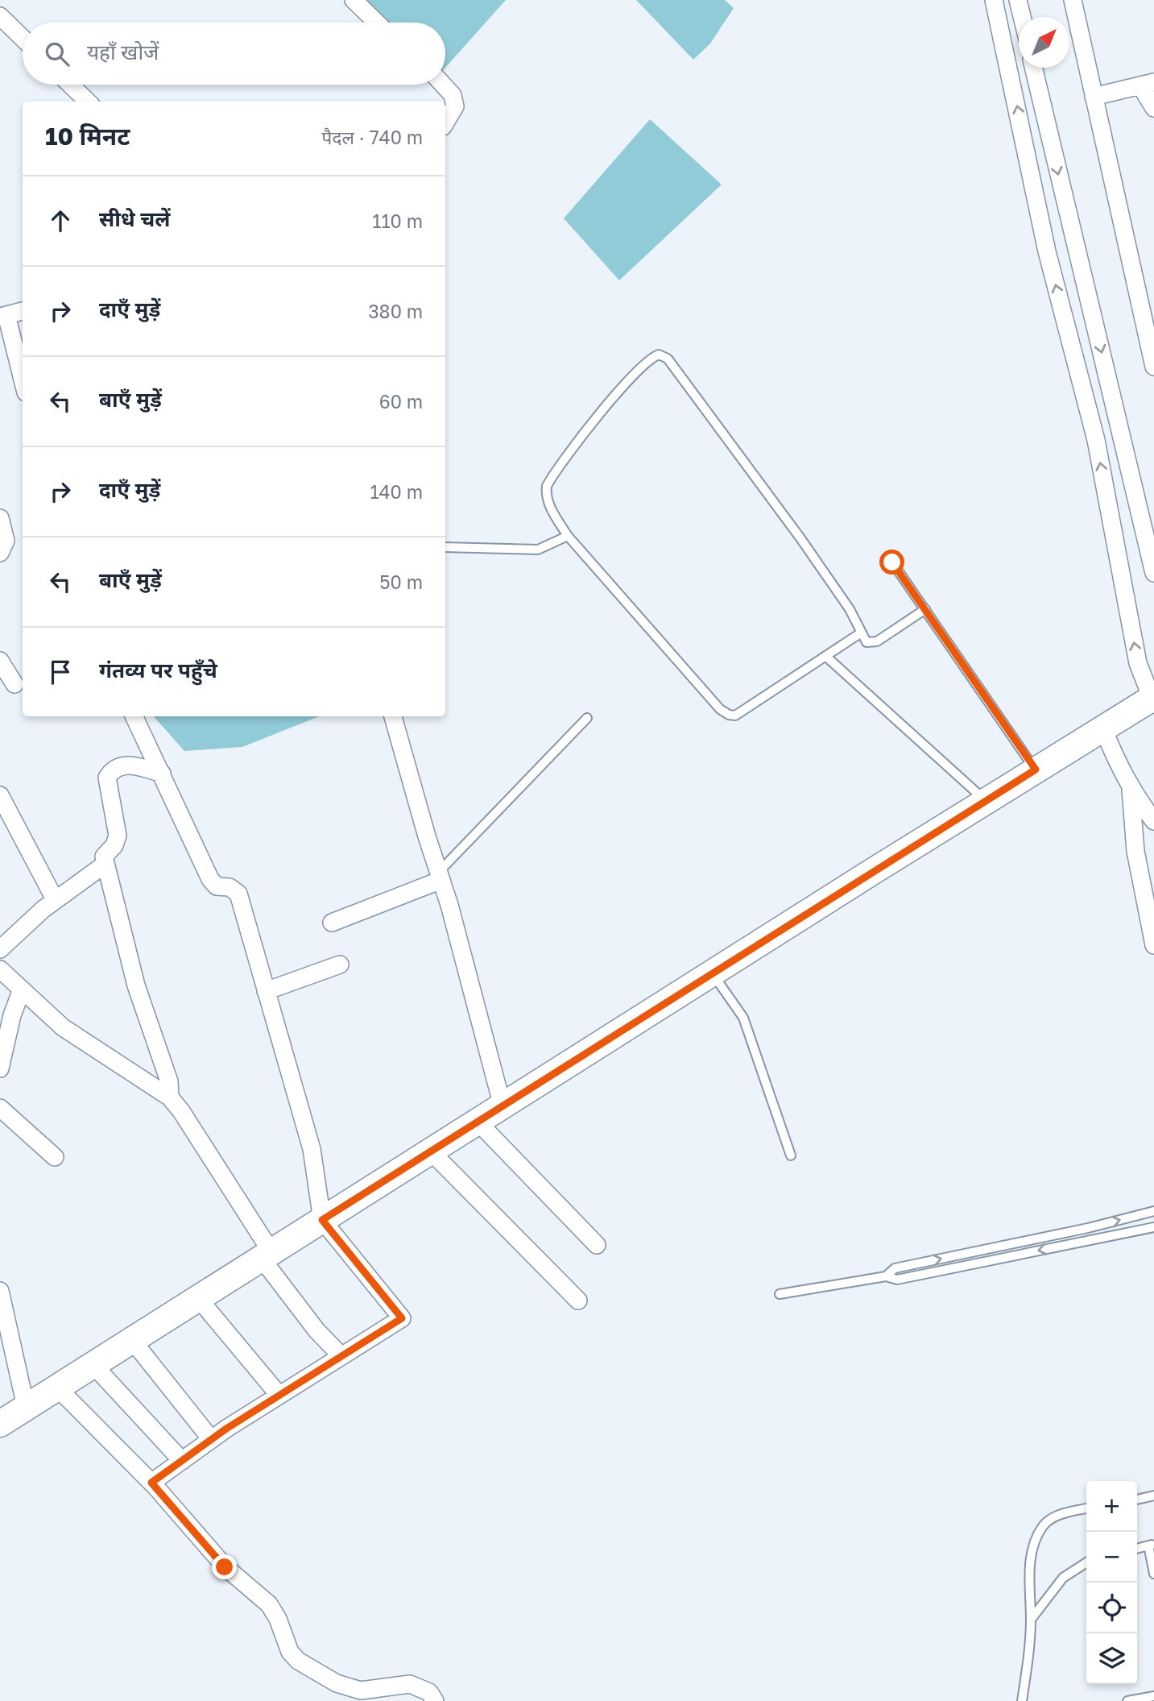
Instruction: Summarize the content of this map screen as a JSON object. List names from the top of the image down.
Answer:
{
  "north": "top right",
  "page": {
    "search": "यहाँ खोजें",
    "heading": ["10 मिनट", "पैदल · 740 m"],
    "list": [
      ["सीधे चलें", "110 m"],
      ["दाएँ मुड़ें", "380 m"],
      ["बाएँ मुड़ें", "60 m"],
      ["दाएँ मुड़ें", "140 m"],
      ["बाएँ मुड़ें", "50 m"],
      "गंतव्य पर पहुँचे"
    ],
    "map_buttons": ["+", "−"]
  }
}
